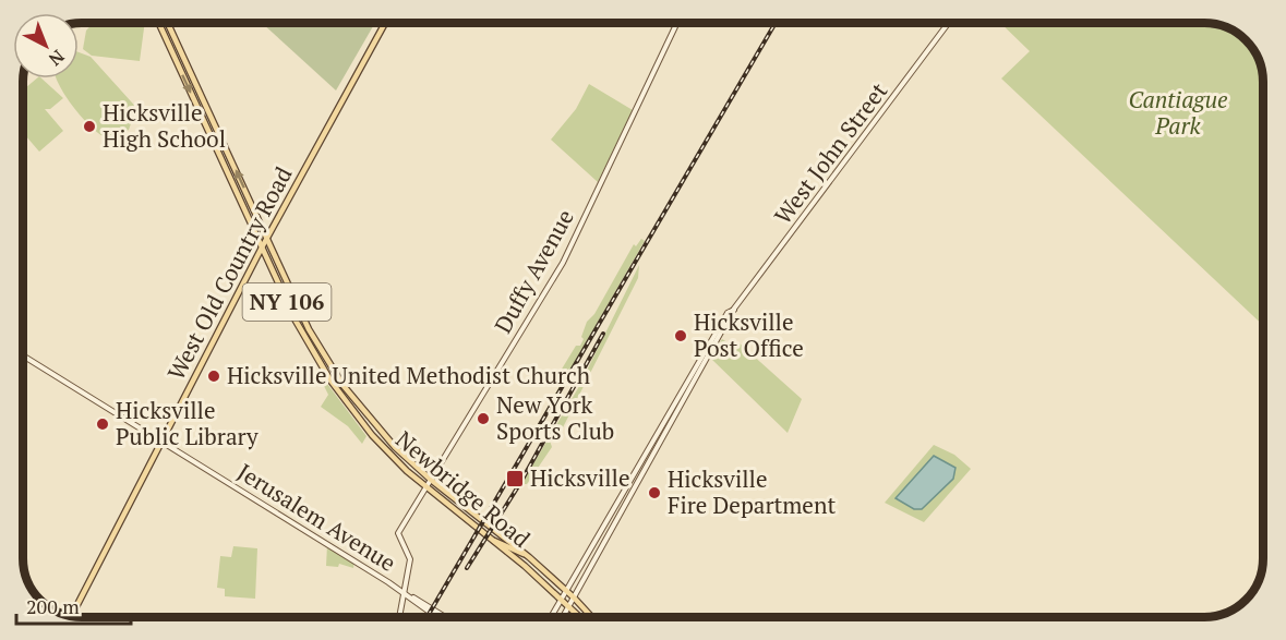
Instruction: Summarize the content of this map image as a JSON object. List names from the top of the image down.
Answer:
{
  "streets": {
    "main road": [
      "West John Street",
      "Duffy Avenue",
      "West Old Country Road",
      "NY 106",
      "Newbridge Road",
      "Jerusalem Avenue"
    ]
  },
  "crossings": [
    ["West John Street", "NY 106"],
    ["West John Street", "Newbridge Road"],
    ["Duffy Avenue", "NY 106"],
    ["Duffy Avenue", "Newbridge Road"],
    ["Duffy Avenue", "Jerusalem Avenue"],
    ["West Old Country Road", "NY 106"],
    ["West Old Country Road", "Jerusalem Avenue"],
    ["NY 106", "Newbridge Road"]
  ],
  "parks": ["Cantiague Park"],
  "places": {
    "other": [
      "Hicksville High School",
      "Hicksville Post Office",
      "Hicksville United Methodist Church",
      "New York Sports Club",
      "Hicksville Public Library",
      "Hicksville Fire Department"
    ],
    "transit": ["Hicksville"]
  },
  "scale_bar": "200 m",
  "north": "bottom right"
}
